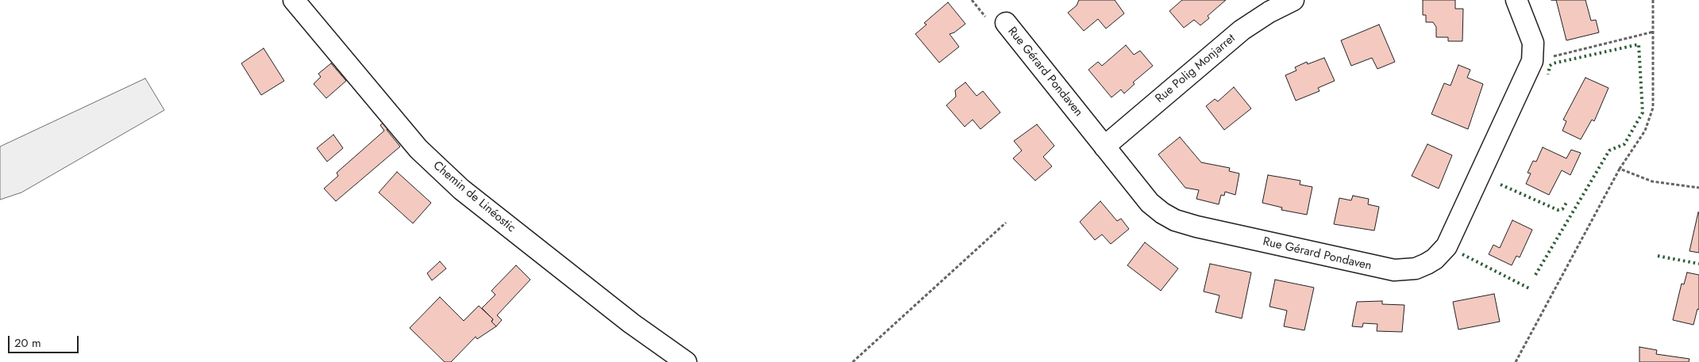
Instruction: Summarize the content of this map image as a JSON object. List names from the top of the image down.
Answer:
{
  "streets": {
    "street": ["Rue Polig Monjarret", "Rue Gérard Pondaven", "Chemin de Linéostic"]
  },
  "crossings": [
    ["Rue Polig Monjarret", "Rue Gérard Pondaven"]
  ],
  "scale_bar": "20 m"
}
